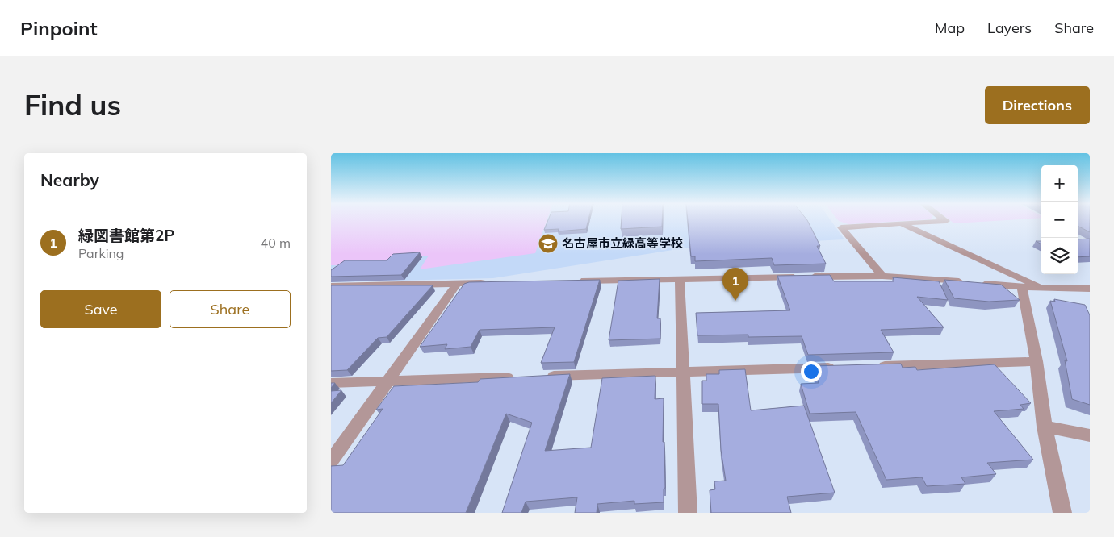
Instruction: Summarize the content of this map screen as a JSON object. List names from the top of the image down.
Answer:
{
  "places": {
    "school or university": ["名古屋市立緑高等学校"]
  },
  "page": {
    "header": "Pinpoint",
    "nav": ["Map", "Layers", "Share"],
    "buttons": [
      "Directions",
      ["Save", "Share"]
    ],
    "title": "Find us",
    "heading": "Nearby",
    "map_buttons": ["+", "−"],
    "list": [
      {
        "mark": "1",
        "name": "緑図書館第2P",
        "note": "Parking",
        "value": "40 m"
      }
    ],
    "pins": "1"
  }
}
